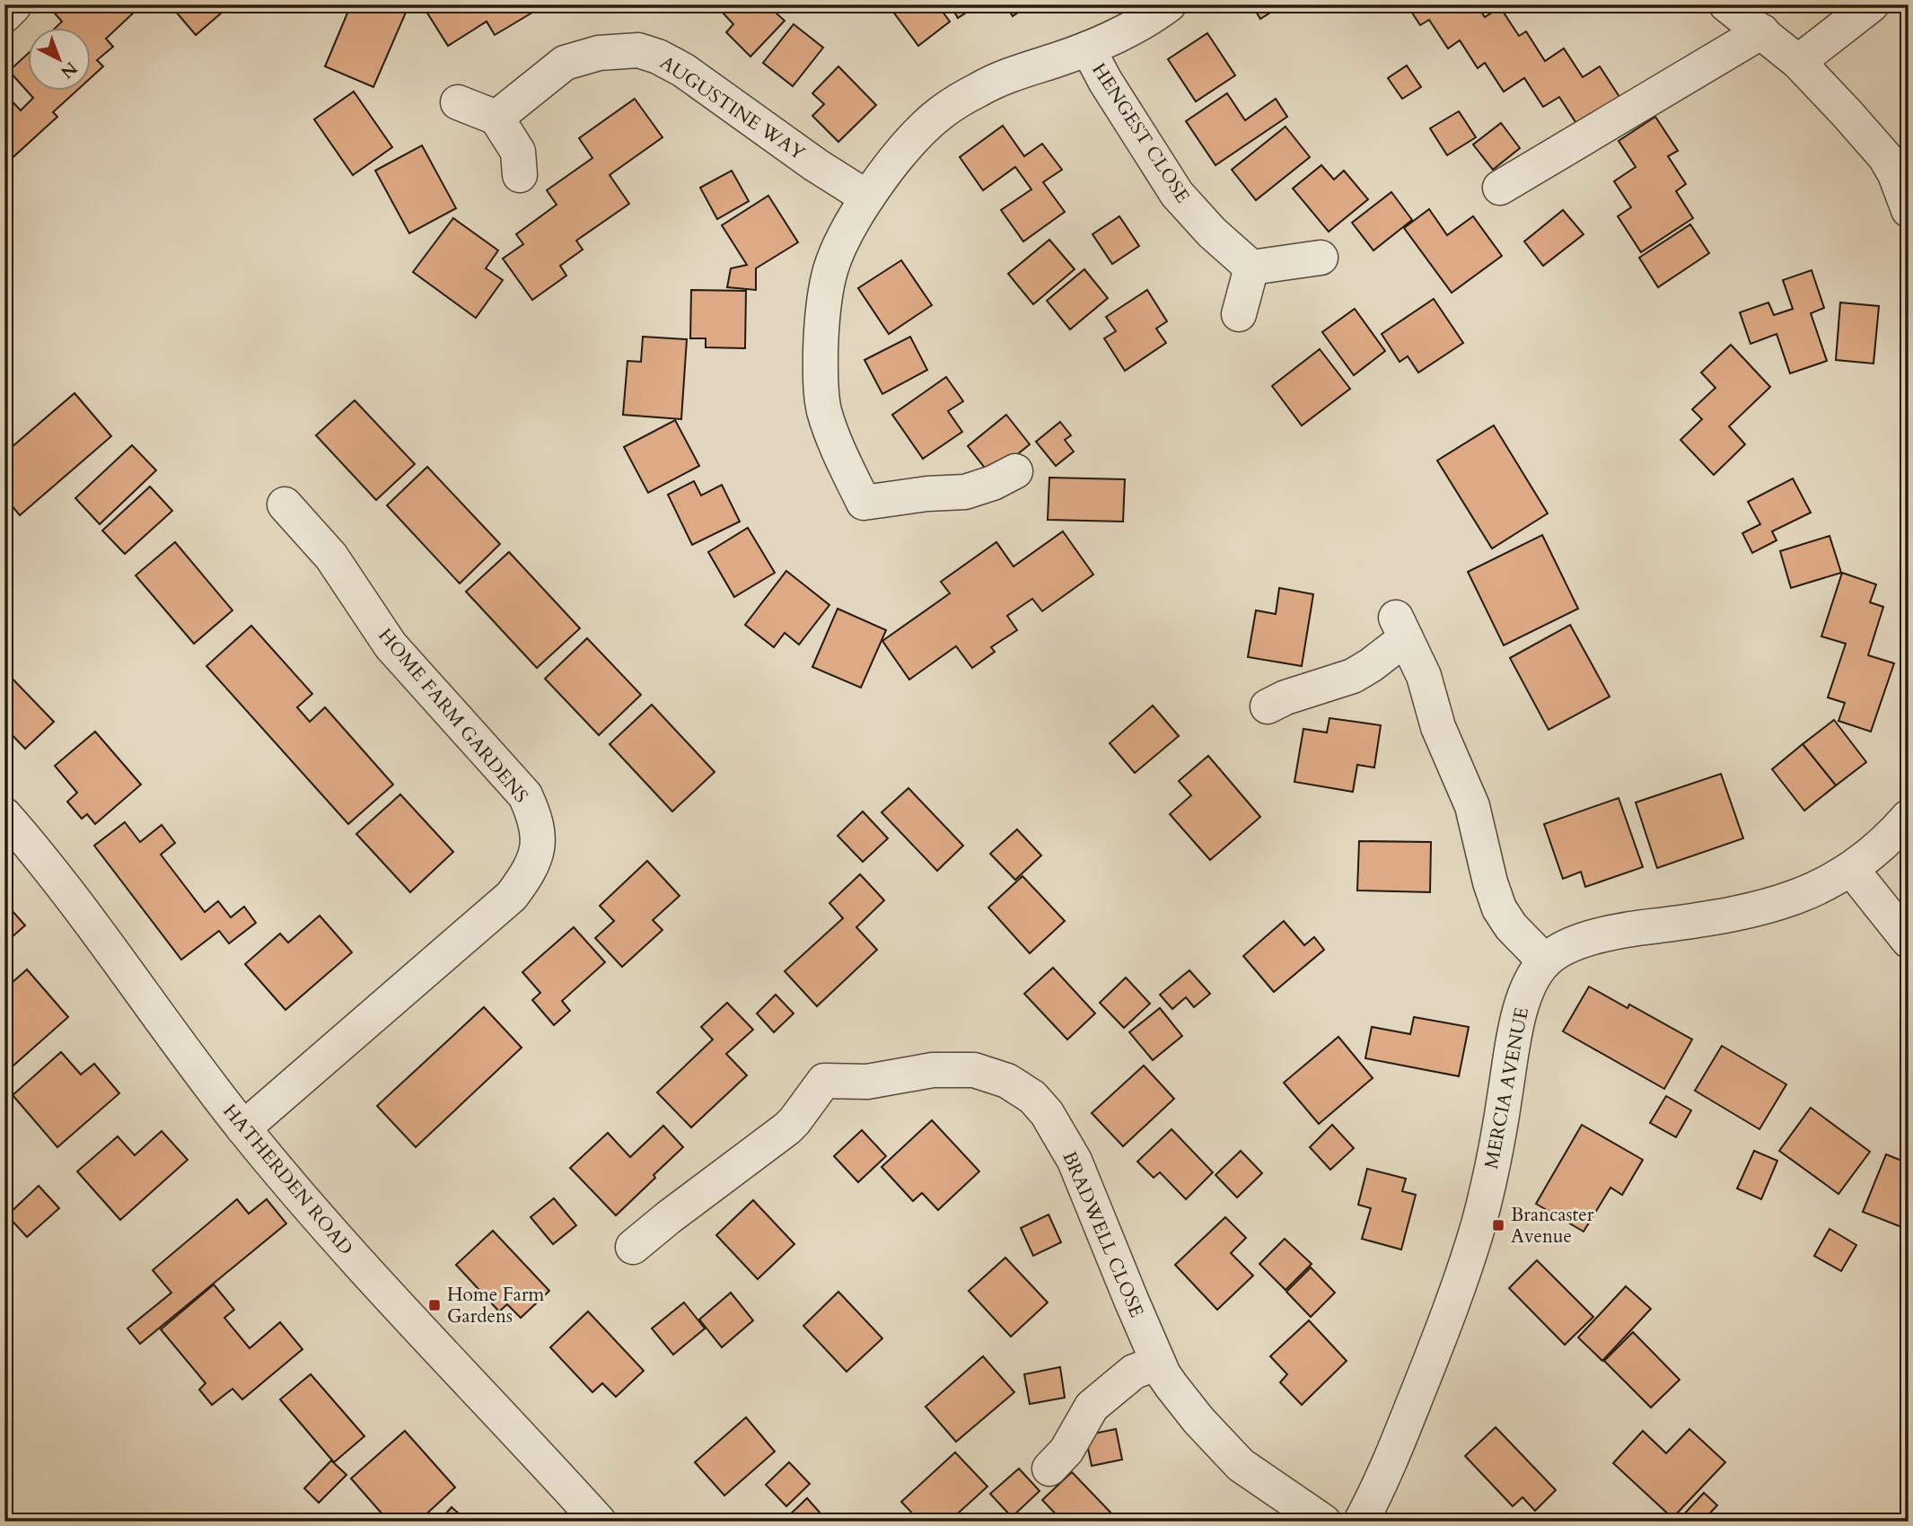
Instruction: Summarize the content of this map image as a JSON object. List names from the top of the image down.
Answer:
{
  "streets": {
    "street": [
      "AUGUSTINE WAY",
      "HENGEST CLOSE",
      "HOME FARM GARDENS",
      "MERCIA AVENUE",
      "HATHERDEN ROAD",
      "BRADWELL CLOSE"
    ]
  },
  "crossings": [
    ["HOME FARM GARDENS", "HATHERDEN ROAD"]
  ],
  "places": {
    "transit": ["Brancaster Avenue", "Home Farm Gardens"]
  },
  "north": "bottom right"
}
